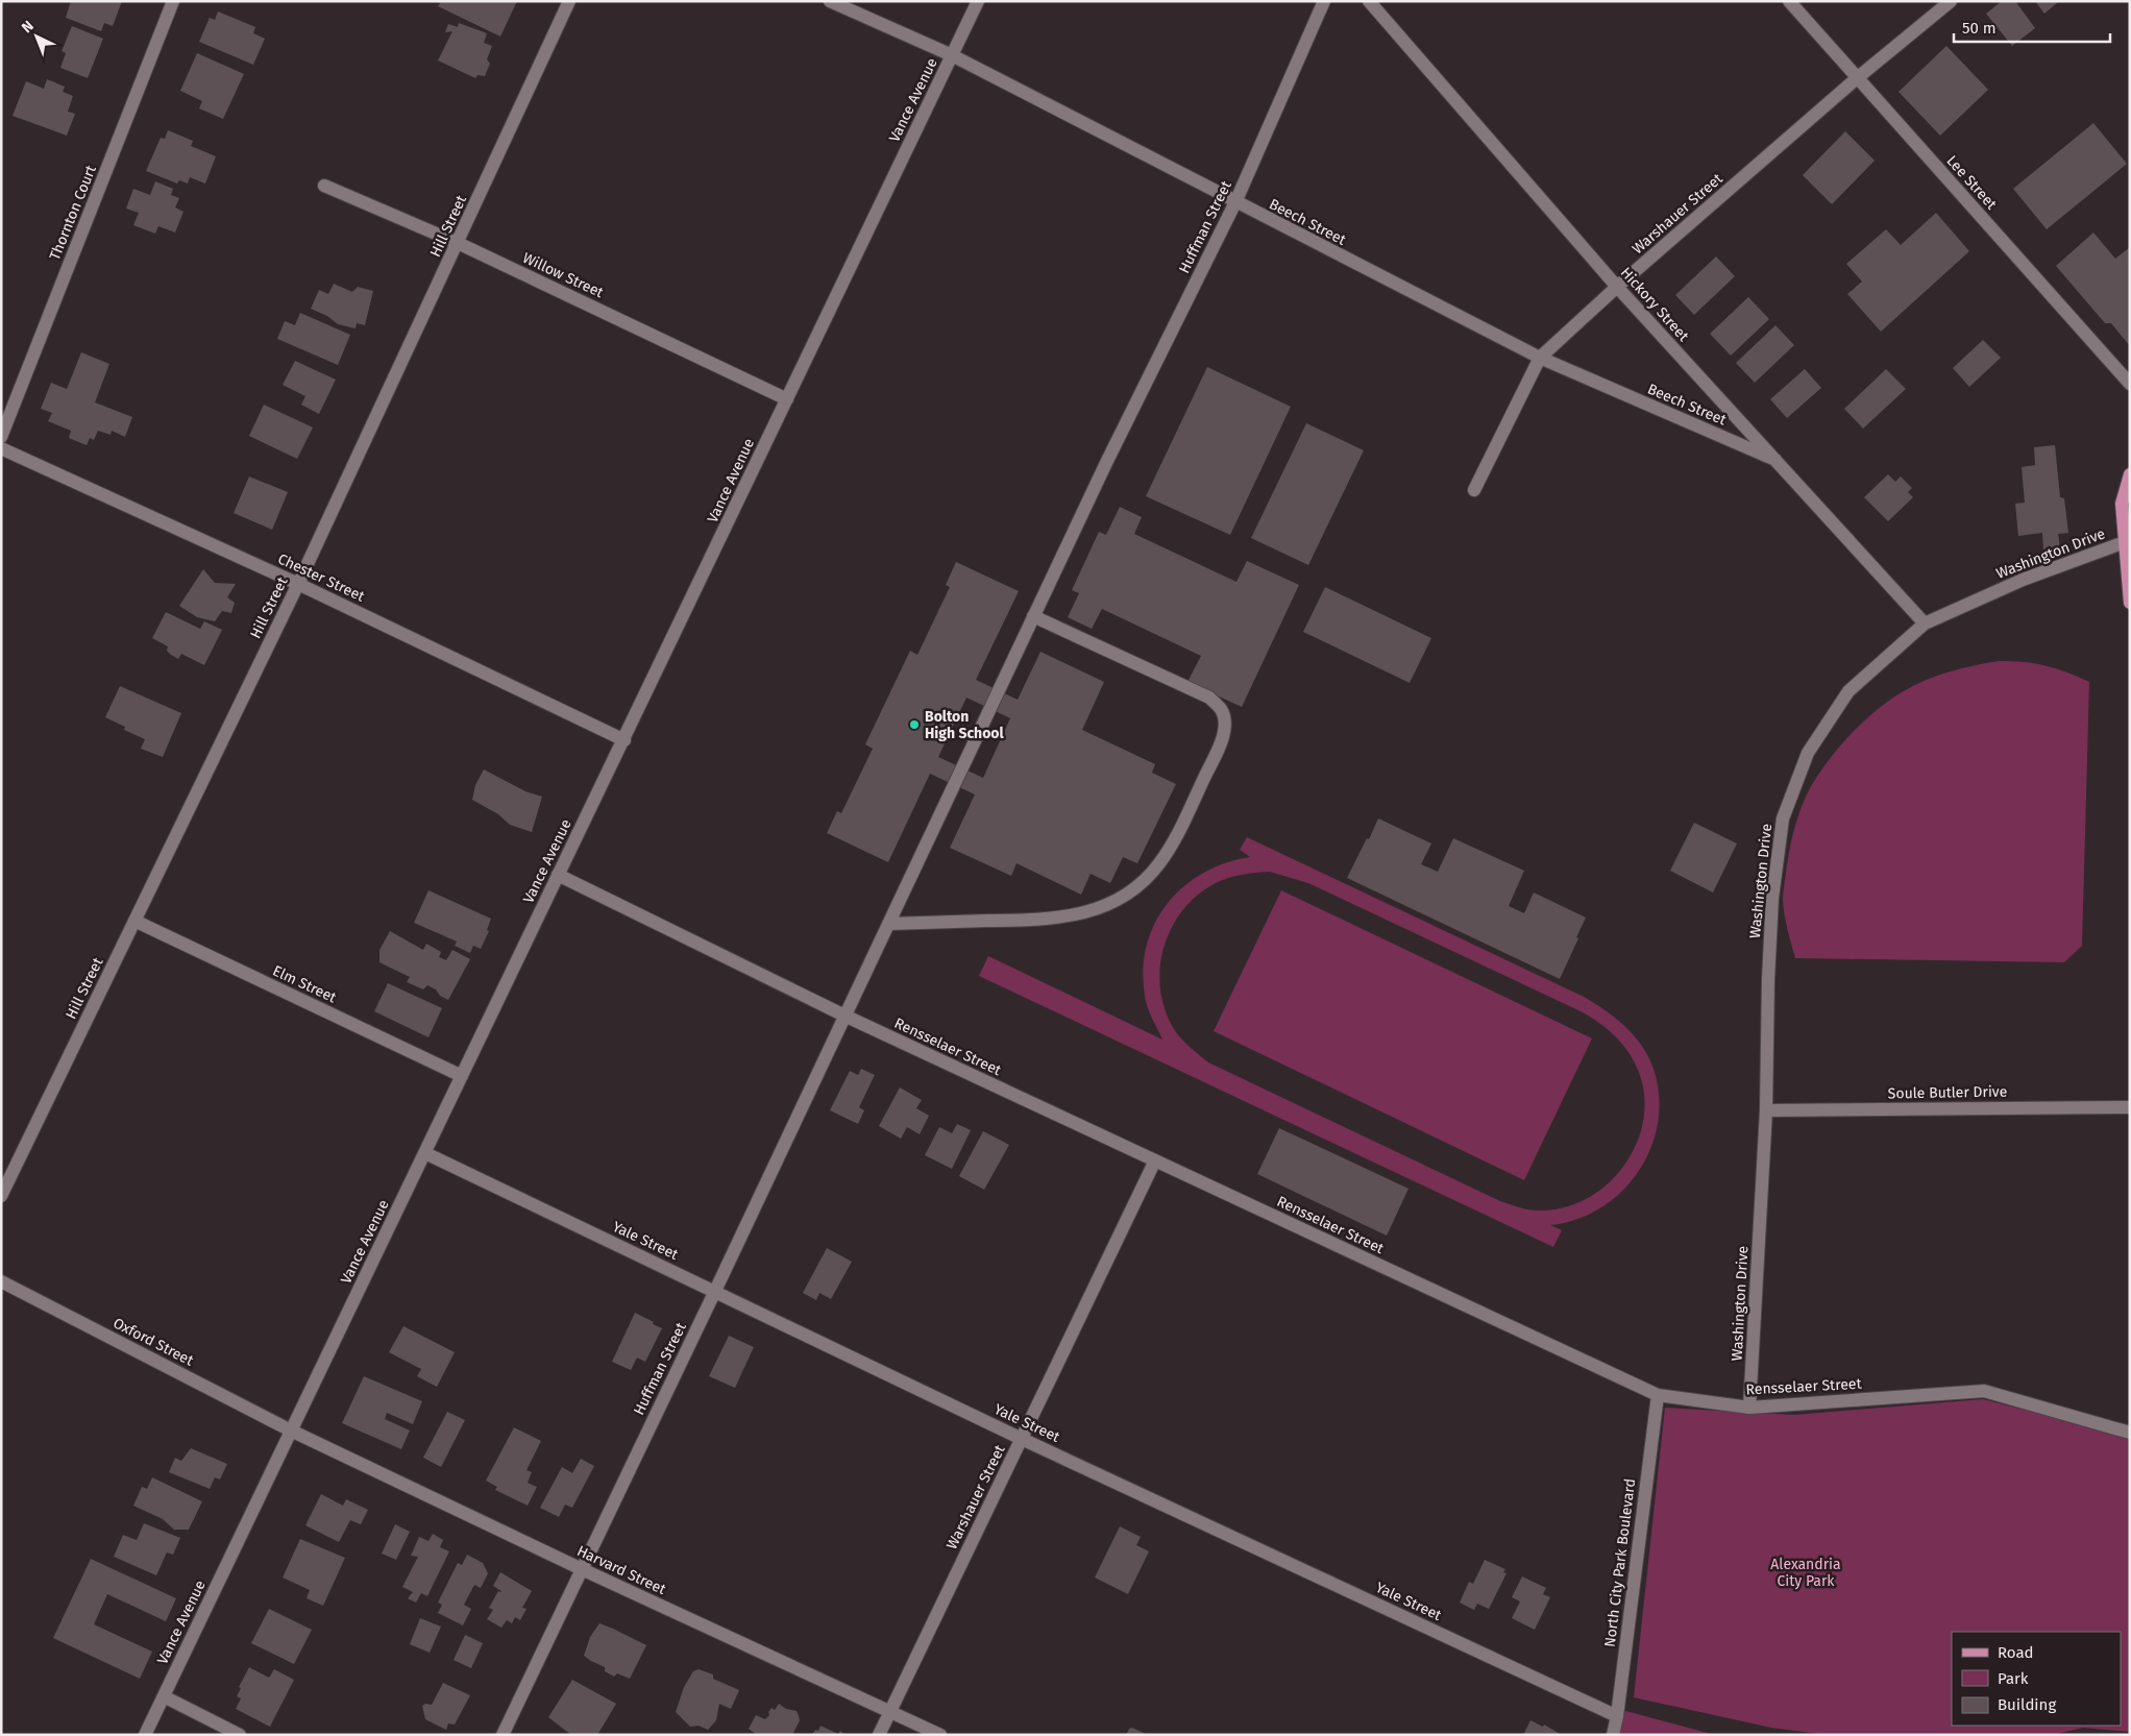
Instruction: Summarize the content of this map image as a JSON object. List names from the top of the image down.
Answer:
{
  "streets": {
    "street": [
      "Vance Avenue",
      "Lee Street",
      "Thornton Court",
      "Warshauer Street",
      "Beech Street",
      "Hill Street",
      "Huffman Street",
      "Willow Street",
      "Hickory Street",
      "Washington Drive",
      "Chester Street",
      "Elm Street",
      "Rensselaer Street",
      "Soule Butler Drive",
      "Yale Street",
      "Oxford Street",
      "North City Park Boulevard",
      "Harvard Street"
    ]
  },
  "crossings": [
    ["Vance Avenue", "Beech Street"],
    ["Vance Avenue", "Willow Street"],
    ["Vance Avenue", "Chester Street"],
    ["Vance Avenue", "Elm Street"],
    ["Vance Avenue", "Rensselaer Street"],
    ["Vance Avenue", "Yale Street"],
    ["Vance Avenue", "Oxford Street"],
    ["Vance Avenue", "Harvard Street"],
    ["Lee Street", "Warshauer Street"],
    ["Warshauer Street", "Beech Street"],
    ["Warshauer Street", "Hickory Street"],
    ["Warshauer Street", "Rensselaer Street"],
    ["Warshauer Street", "Yale Street"],
    ["Warshauer Street", "Harvard Street"],
    ["Beech Street", "Huffman Street"],
    ["Beech Street", "Hickory Street"],
    ["Hill Street", "Willow Street"],
    ["Hill Street", "Chester Street"],
    ["Hill Street", "Elm Street"],
    ["Huffman Street", "Rensselaer Street"],
    ["Huffman Street", "Yale Street"],
    ["Huffman Street", "Harvard Street"],
    ["Hickory Street", "Washington Drive"],
    ["Washington Drive", "Rensselaer Street"],
    ["Washington Drive", "Soule Butler Drive"],
    ["Rensselaer Street", "North City Park Boulevard"],
    ["Yale Street", "North City Park Boulevard"],
    ["Oxford Street", "Harvard Street"]
  ],
  "parks": ["Alexandria City Park"],
  "places": ["Bolton High School"],
  "legend": ["Road", "Park", "Building"],
  "scale_bar": "50 m",
  "north": "top left"
}
